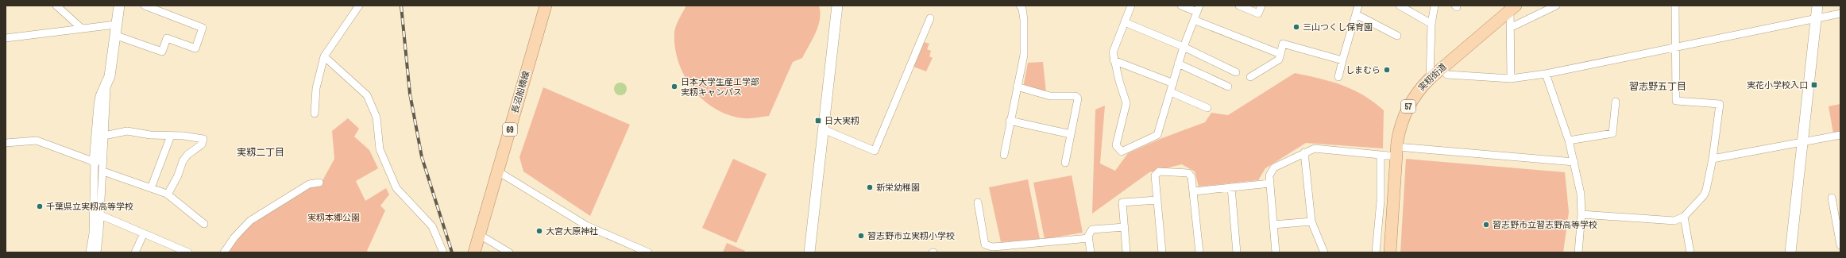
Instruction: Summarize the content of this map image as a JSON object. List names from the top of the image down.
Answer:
{
  "streets": {
    "main road": [
      "実籾街道",
      "長沼船橋線",
      "57",
      "69"
    ]
  },
  "districts": ["習志野五丁目", "実籾二丁目"],
  "parks": ["実籾本郷公園"],
  "places": {
    "other": [
      "三山つくし保育園",
      "しまむら",
      "日本大学生産工学部 実籾キャンパス",
      "新栄幼稚園",
      "千葉県立実籾高等学校",
      "習志野市立習志野高等学校",
      "大宮大原神社",
      "習志野市立実籾小学校"
    ],
    "transit": ["実花小学校入口", "日大実籾"]
  }
}
